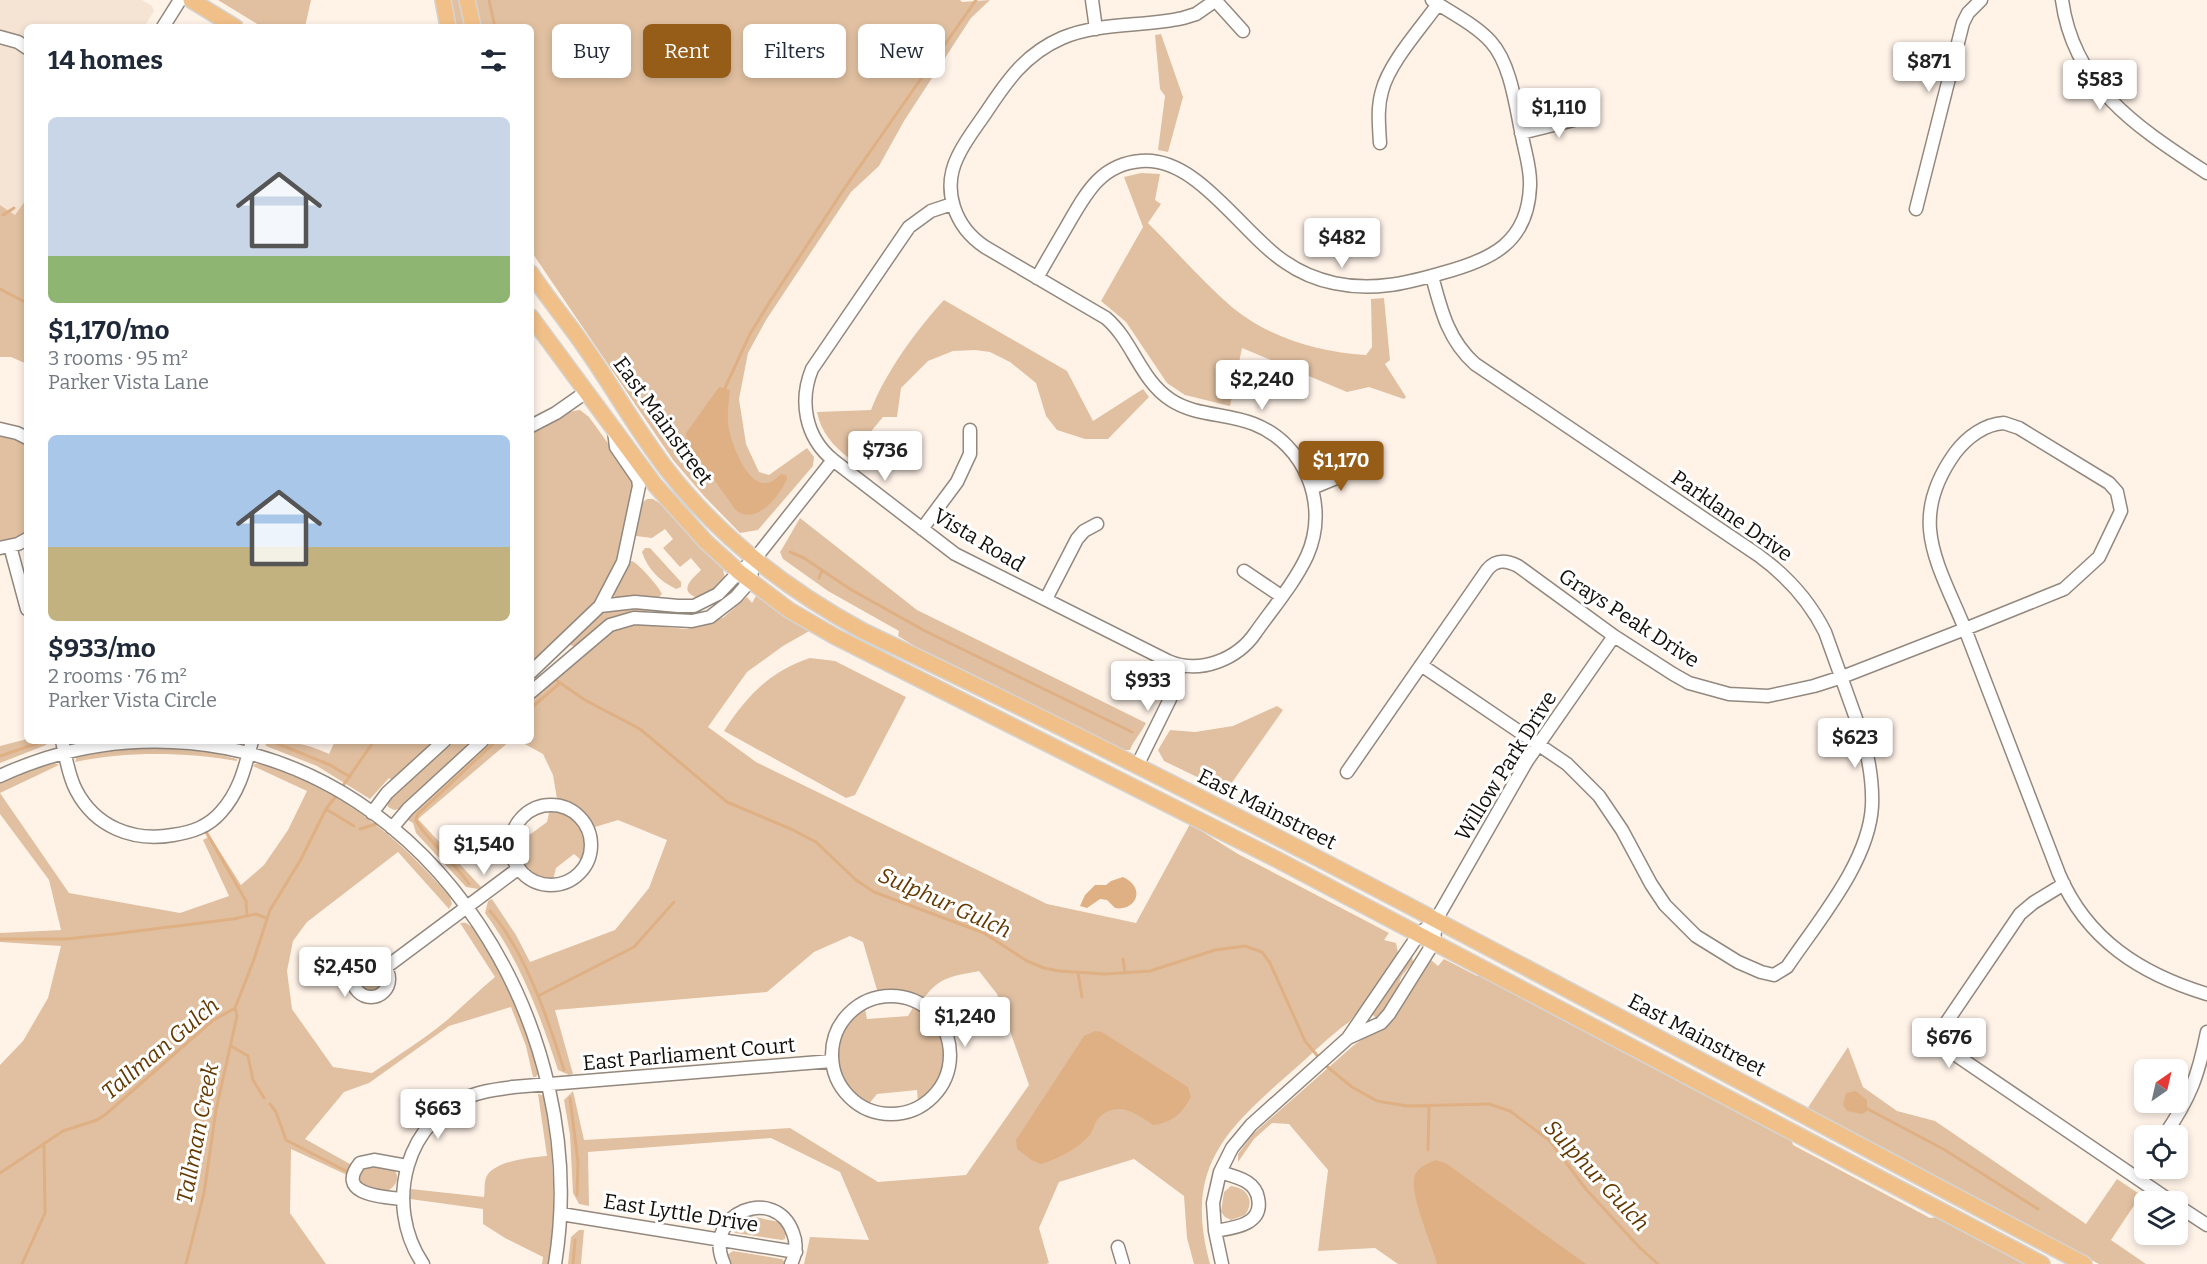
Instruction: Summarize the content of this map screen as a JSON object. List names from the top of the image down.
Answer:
{
  "streets": {
    "main road": ["East Mainstreet"],
    "street": [
      "Parklane Drive",
      "Vista Road",
      "Grays Peak Drive",
      "Willow Park Drive",
      "East Parliament Court",
      "East Lyttle Drive"
    ]
  },
  "crossings": [
    ["East Mainstreet", "Willow Park Drive"],
    ["Parklane Drive", "Grays Peak Drive"],
    ["Parklane Drive", "Willow Park Drive"],
    ["Grays Peak Drive", "Willow Park Drive"]
  ],
  "water": ["Sulphur Gulch", "Tallman Gulch", "Tallman Creek"],
  "north": "top right",
  "page": {
    "chip": [
      "Buy",
      "Rent",
      "Filters",
      "New"
    ],
    "heading": "14 homes",
    "price": [
      "$871",
      "$583",
      "$1,110",
      "$482",
      "$2,240",
      "$736",
      "$1,170",
      "$933",
      "$623",
      "$1,540",
      "$2,450",
      "$1,240",
      "$676",
      "$663"
    ],
    "list": [
      {
        "name": "$1,170/mo",
        "note": "3 rooms · 95 m² · Parker Vista Lane"
      },
      {
        "name": "$933/mo",
        "note": "2 rooms · 76 m² · Parker Vista Circle"
      }
    ]
  }
}
